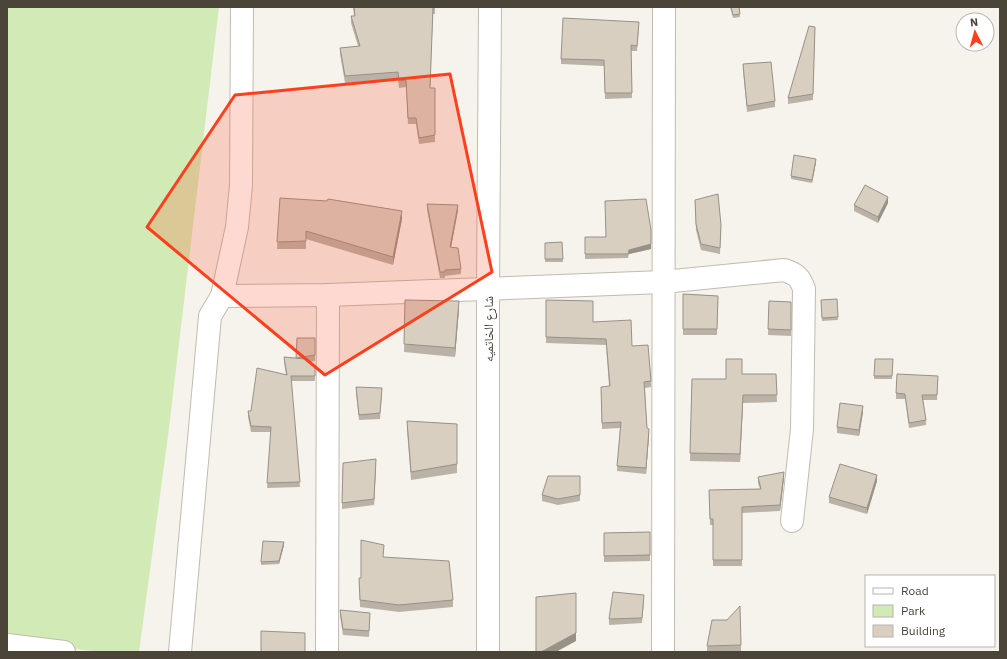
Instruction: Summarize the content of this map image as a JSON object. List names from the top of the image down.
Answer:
{
  "streets": {
    "street": ["شارع الخاتميه"]
  },
  "legend": ["Road", "Park", "Building"],
  "north": "top"
}
